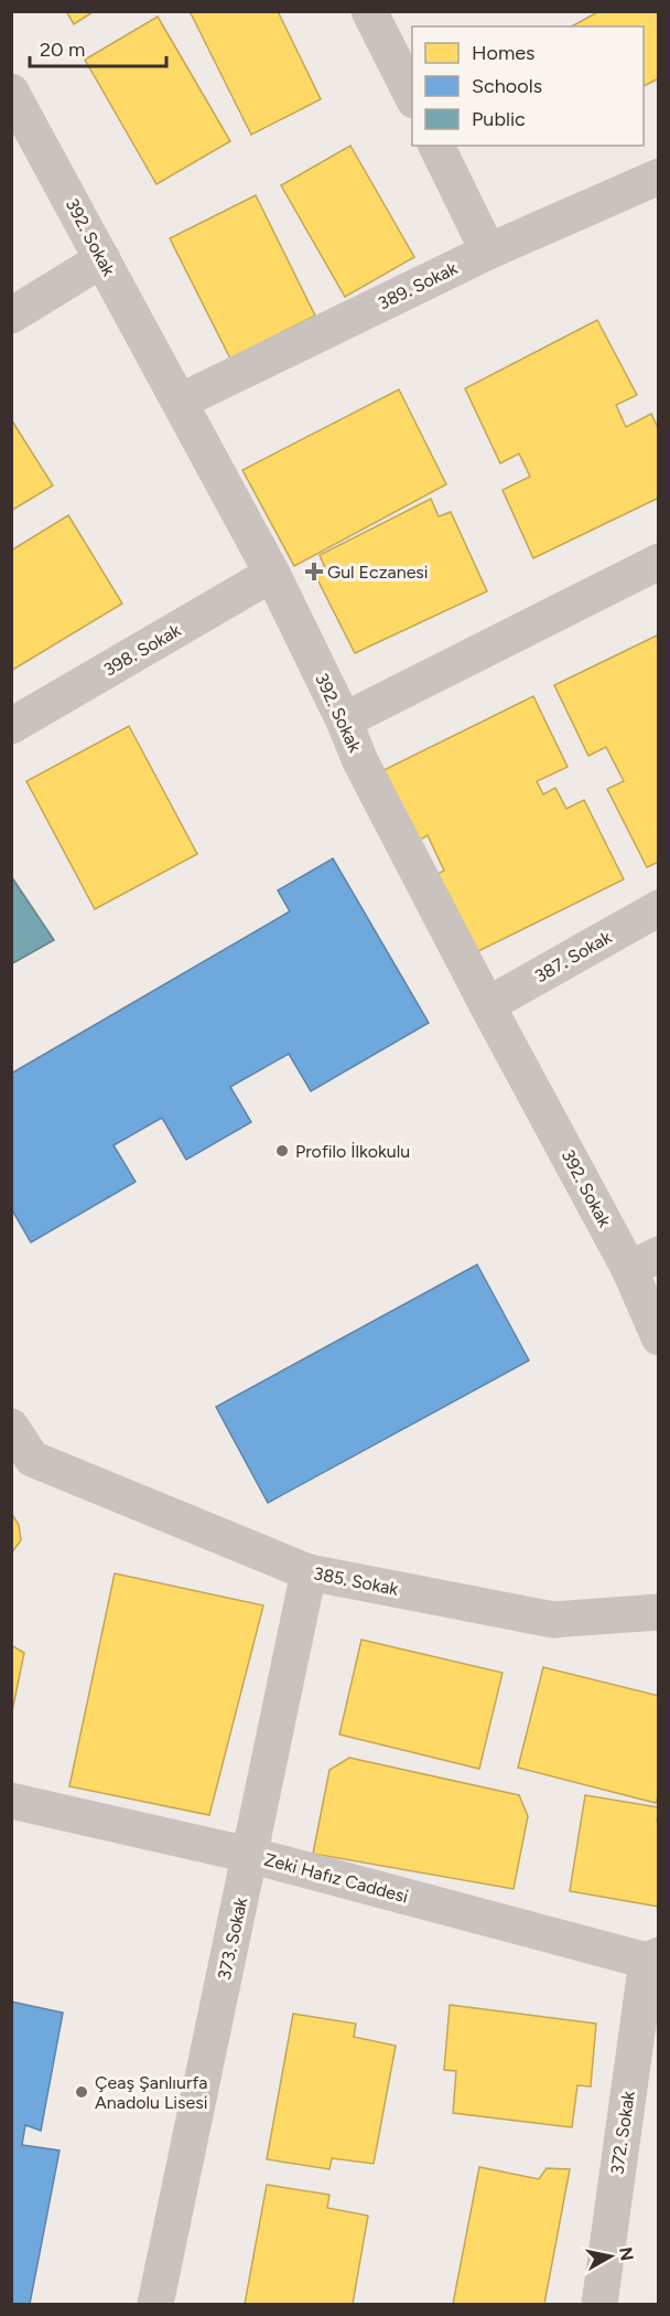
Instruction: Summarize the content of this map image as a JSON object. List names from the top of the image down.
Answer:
{
  "streets": {
    "street": [
      "392. Sokak",
      "389. Sokak",
      "398. Sokak",
      "387. Sokak",
      "385. Sokak",
      "Zeki Hafız Caddesi",
      "373. Sokak",
      "372. Sokak"
    ]
  },
  "crossings": [
    ["392. Sokak", "389. Sokak"],
    ["392. Sokak", "398. Sokak"],
    ["392. Sokak", "387. Sokak"],
    ["385. Sokak", "373. Sokak"],
    ["Zeki Hafız Caddesi", "373. Sokak"],
    ["Zeki Hafız Caddesi", "372. Sokak"]
  ],
  "places": {
    "health": ["Gul Eczanesi"],
    "other": ["Profilo İlkokulu", "Çeaş Şanlıurfa Anadolu Lisesi"]
  },
  "legend": ["Homes", "Schools", "Public"],
  "scale_bar": "20 m",
  "north": "right"
}
